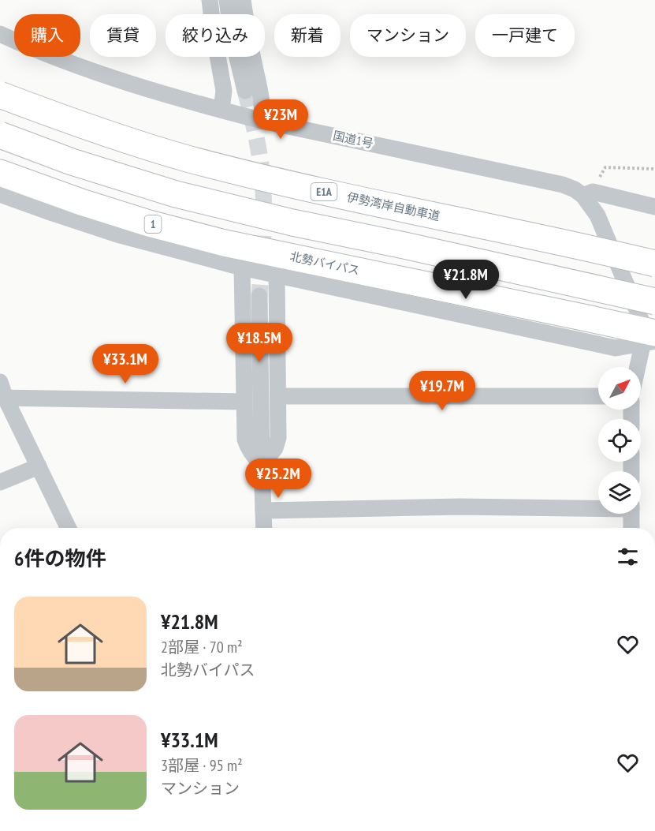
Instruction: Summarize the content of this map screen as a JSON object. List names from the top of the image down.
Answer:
{
  "streets": {
    "highway": [
      "E1A",
      "伊勢湾岸自動車道",
      "1",
      "北勢バイパス"
    ],
    "street": ["国道1号"]
  },
  "north": "top right",
  "page": {
    "chip": [
      "購入",
      "賃貸",
      "絞り込み",
      "新着",
      "マンション",
      "一戸建て"
    ],
    "price": [
      "¥23M",
      "¥21.8M",
      "¥18.5M",
      "¥33.1M",
      "¥19.7M",
      "¥25.2M"
    ],
    "heading": "6件の物件",
    "list": [
      {
        "name": "¥21.8M",
        "note": "2部屋 · 70 m² · 北勢バイパス"
      },
      {
        "name": "¥33.1M",
        "note": "3部屋 · 95 m² · マンション"
      }
    ]
  }
}
